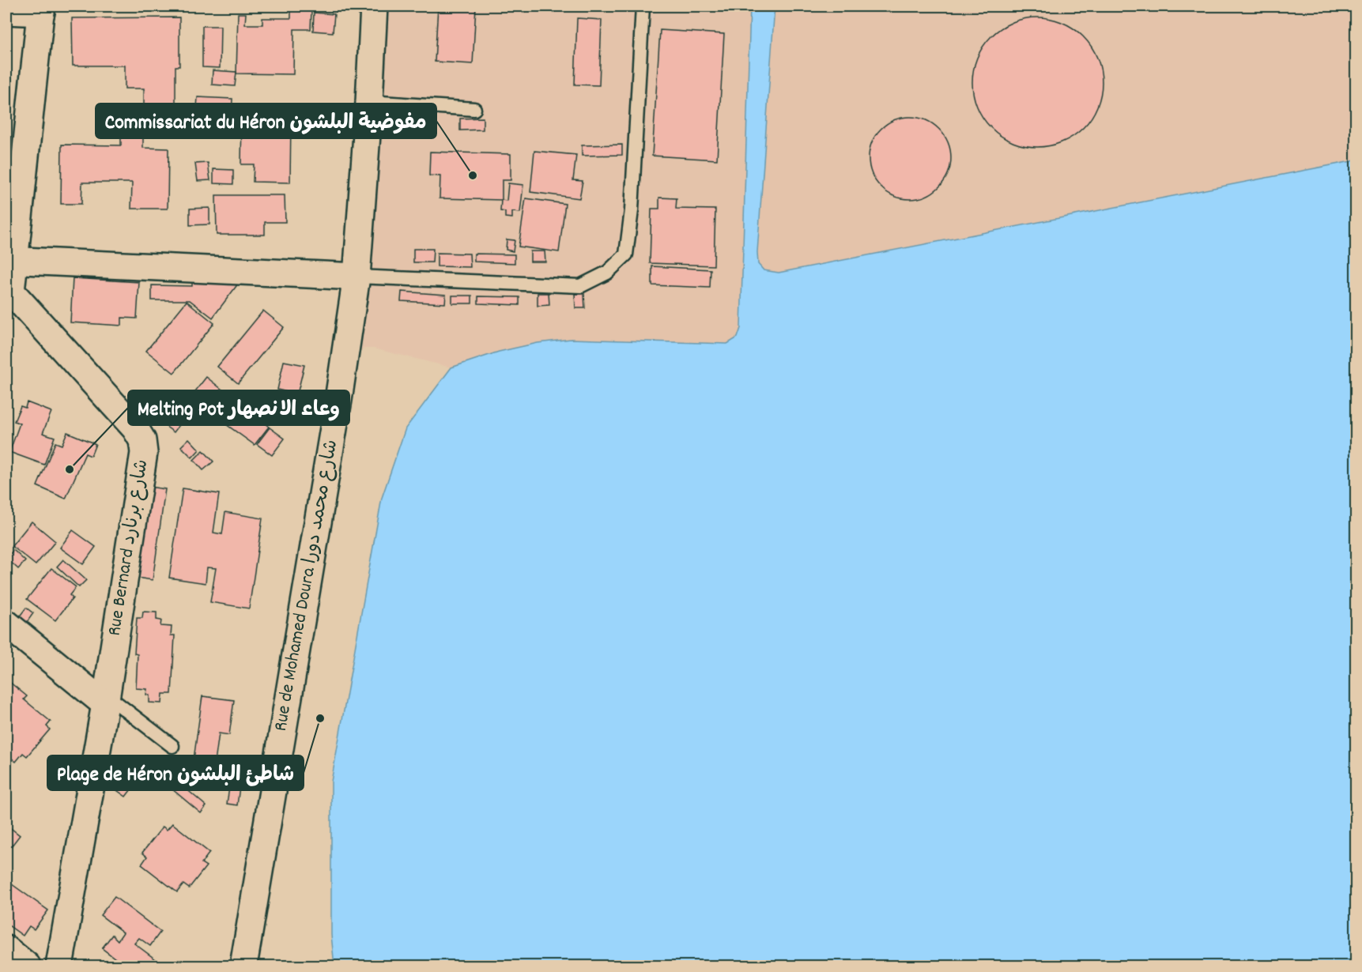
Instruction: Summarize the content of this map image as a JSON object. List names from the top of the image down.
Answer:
{
  "streets": {
    "street": ["Rue Bernard شارع برنارد", "Rue de Mohamed Doura شارع محمد دورا"]
  },
  "places": ["Commissariat du Héron مفوضية البلشون", "Melting Pot وعاء الانصهار", "Plage de Héron شاطئ البلشون"]
}
